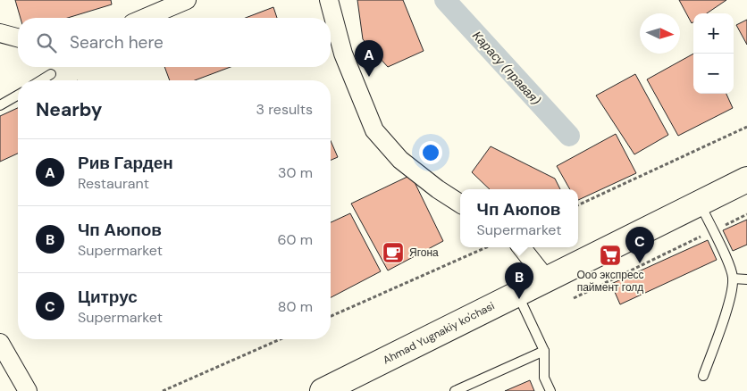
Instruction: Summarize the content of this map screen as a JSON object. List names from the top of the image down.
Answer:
{
  "streets": {
    "street": ["Ahmad Yugnakiy ko'chasi"]
  },
  "water": ["Карасу (правая)"],
  "places": {
    "cafe": ["Ягона"],
    "supermarket": ["Ооо экспресс паймент голд"]
  },
  "north": "right",
  "page": {
    "map_buttons": ["+", "−"],
    "search": "Search here",
    "pins": ["A", "C", "B"],
    "heading": ["Nearby", "3 results"],
    "list": [
      {
        "mark": "A",
        "name": "Рив Гарден",
        "note": "Restaurant",
        "value": "30 m"
      },
      {
        "mark": "B",
        "name": "Чп Аюпов",
        "note": "Supermarket",
        "value": "60 m"
      },
      {
        "mark": "C",
        "name": "Цитрус",
        "note": "Supermarket",
        "value": "80 m"
      }
    ],
    "popup": ["Чп Аюпов", "Supermarket"]
  }
}
